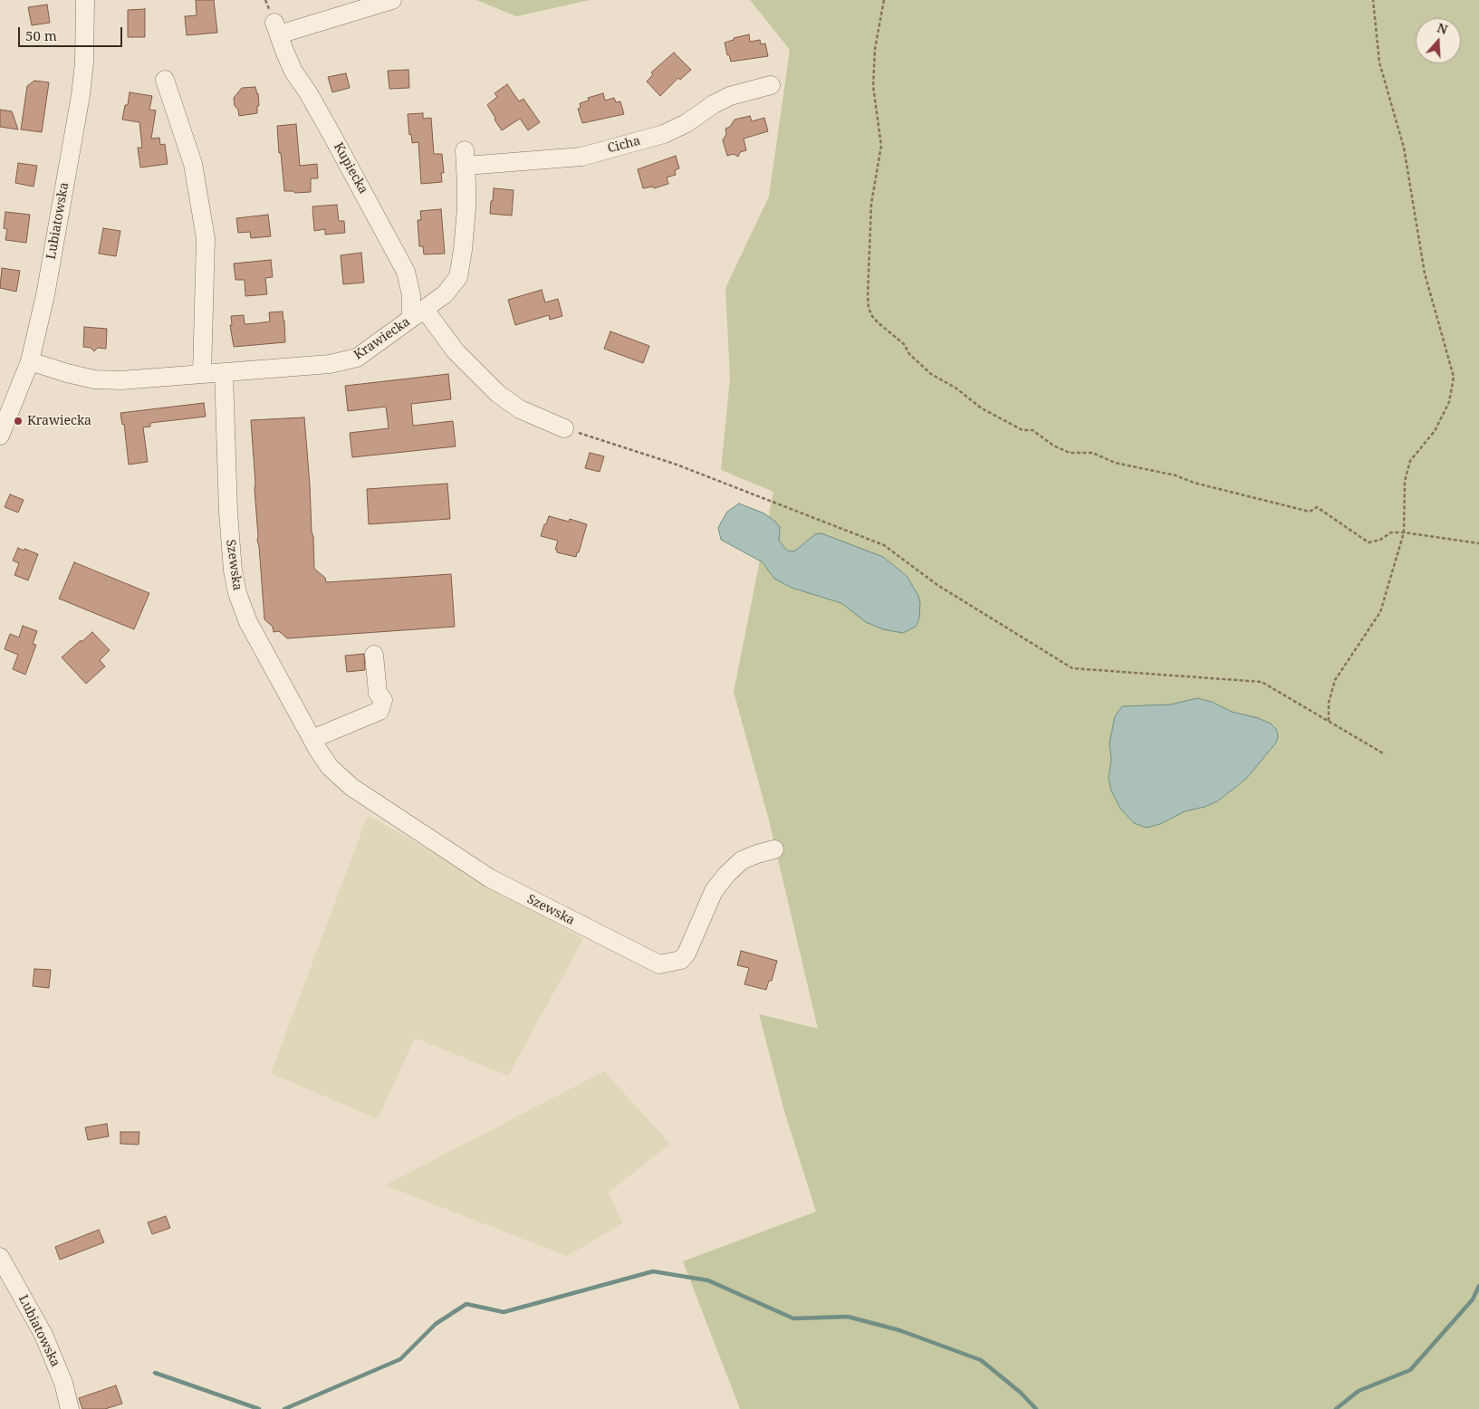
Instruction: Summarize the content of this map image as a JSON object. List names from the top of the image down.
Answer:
{
  "streets": {
    "street": [
      "Cicha",
      "Kupiecka",
      "Lubiatowska",
      "Krawiecka",
      "Szewska"
    ]
  },
  "crossings": [
    ["Cicha", "Krawiecka"],
    ["Kupiecka", "Krawiecka"],
    ["Lubiatowska", "Krawiecka"],
    ["Krawiecka", "Szewska"]
  ],
  "places": ["Krawiecka"],
  "scale_bar": "50 m",
  "north": "top"
}
